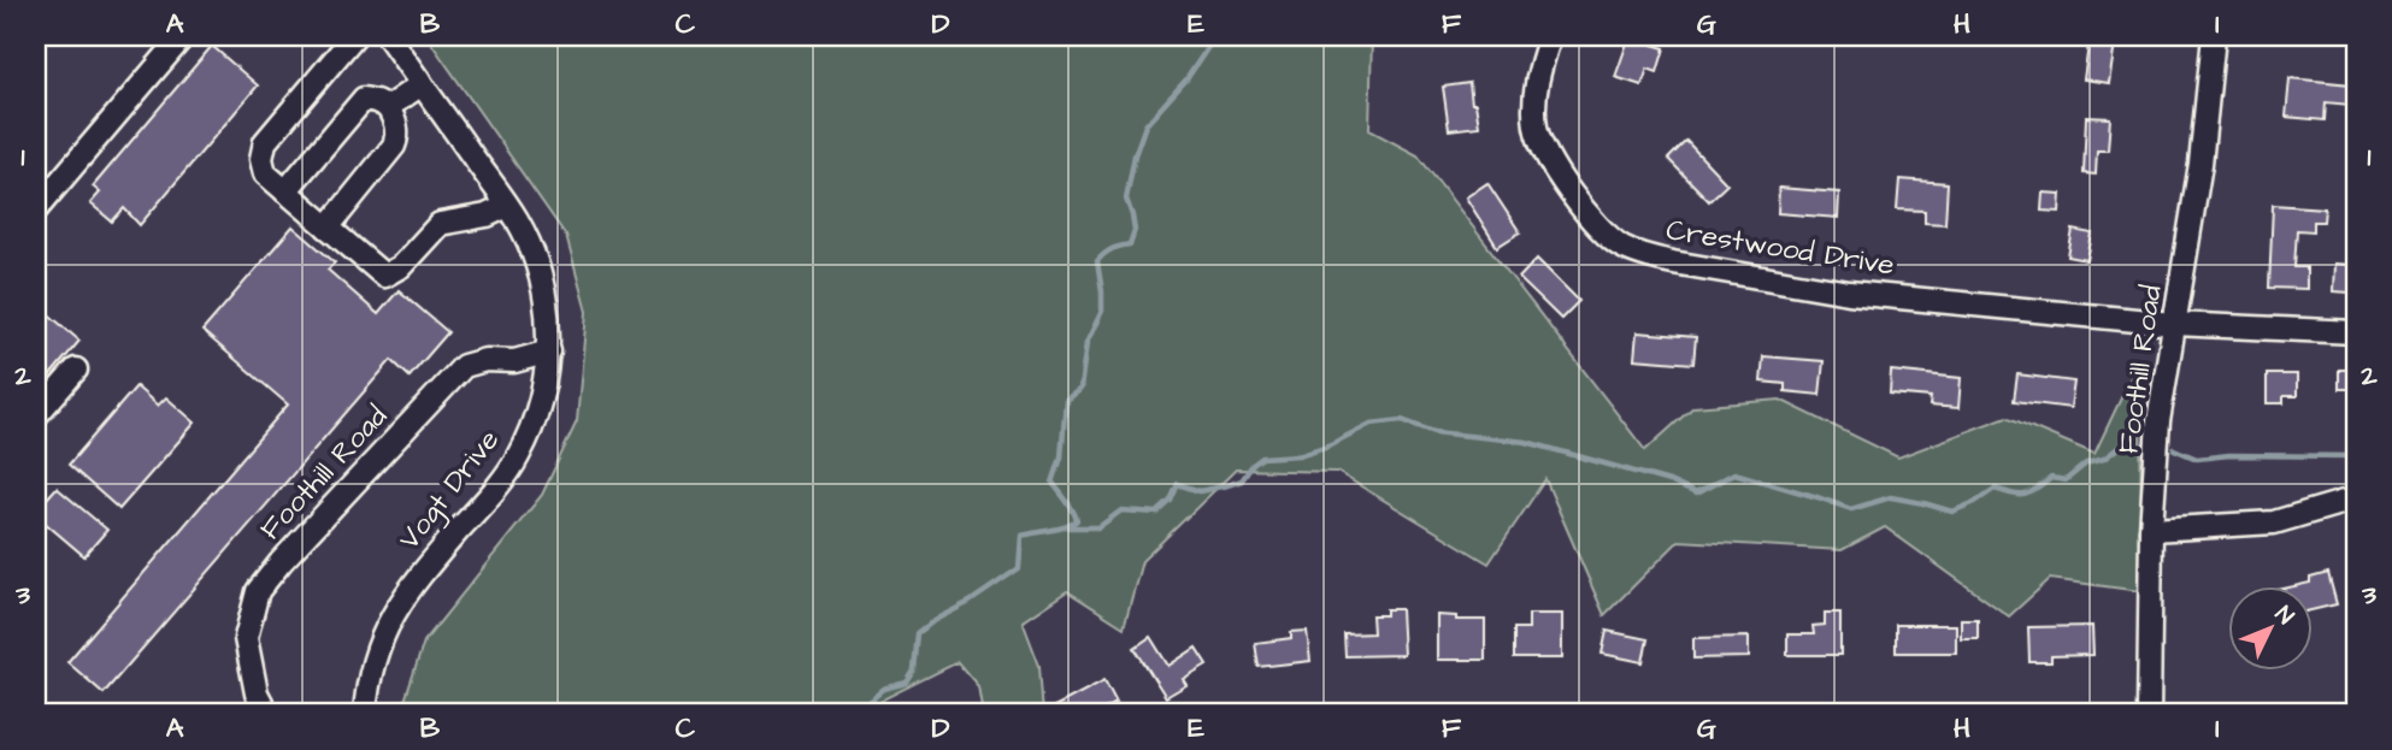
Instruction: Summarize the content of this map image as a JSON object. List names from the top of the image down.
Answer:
{
  "streets": {
    "street": ["Crestwood Drive", "Foothill Road", "Vogt Drive"]
  },
  "crossings": [
    ["Crestwood Drive", "Foothill Road"],
    ["Foothill Road", "Vogt Drive"]
  ],
  "north": "top right",
  "grid": {
    "columns": [
      "A",
      "B",
      "C",
      "D",
      "E",
      "F",
      "G",
      "H",
      "I"
    ],
    "rows": ["1", "2", "3"]
  }
}
